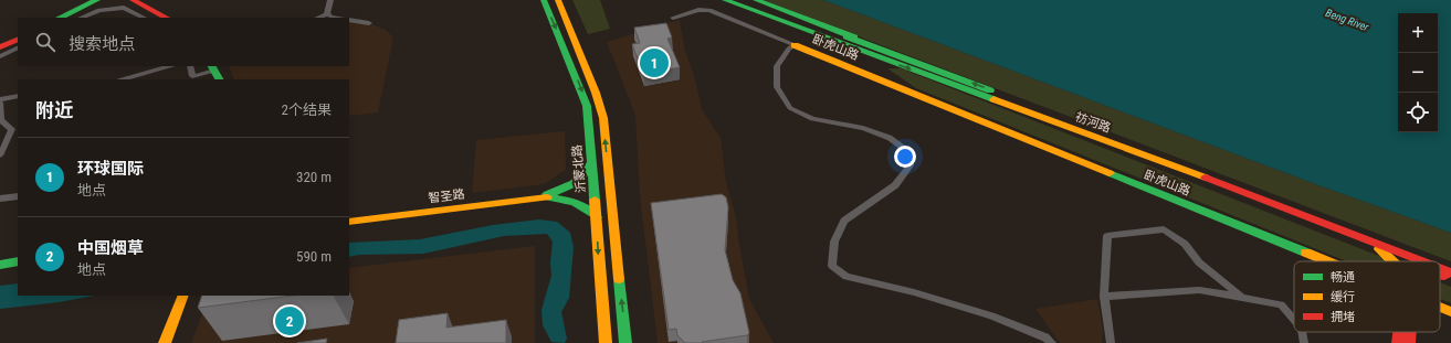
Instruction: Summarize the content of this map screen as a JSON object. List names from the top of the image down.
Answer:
{
  "streets": {
    "main road": [
      "卧虎山路",
      "祊河路",
      "沂蒙北路",
      "智圣路"
    ]
  },
  "water": ["Beng River"],
  "legend": ["畅通", "缓行", "拥堵"],
  "page": {
    "map_buttons": ["+", "−"],
    "search": "搜索地点",
    "pins": ["1", "2"],
    "heading": ["附近", "2个结果"],
    "list": [
      {
        "mark": "1",
        "name": "环球国际",
        "note": "地点",
        "value": "320 m"
      },
      {
        "mark": "2",
        "name": "中国烟草",
        "note": "地点",
        "value": "590 m"
      }
    ]
  }
}
